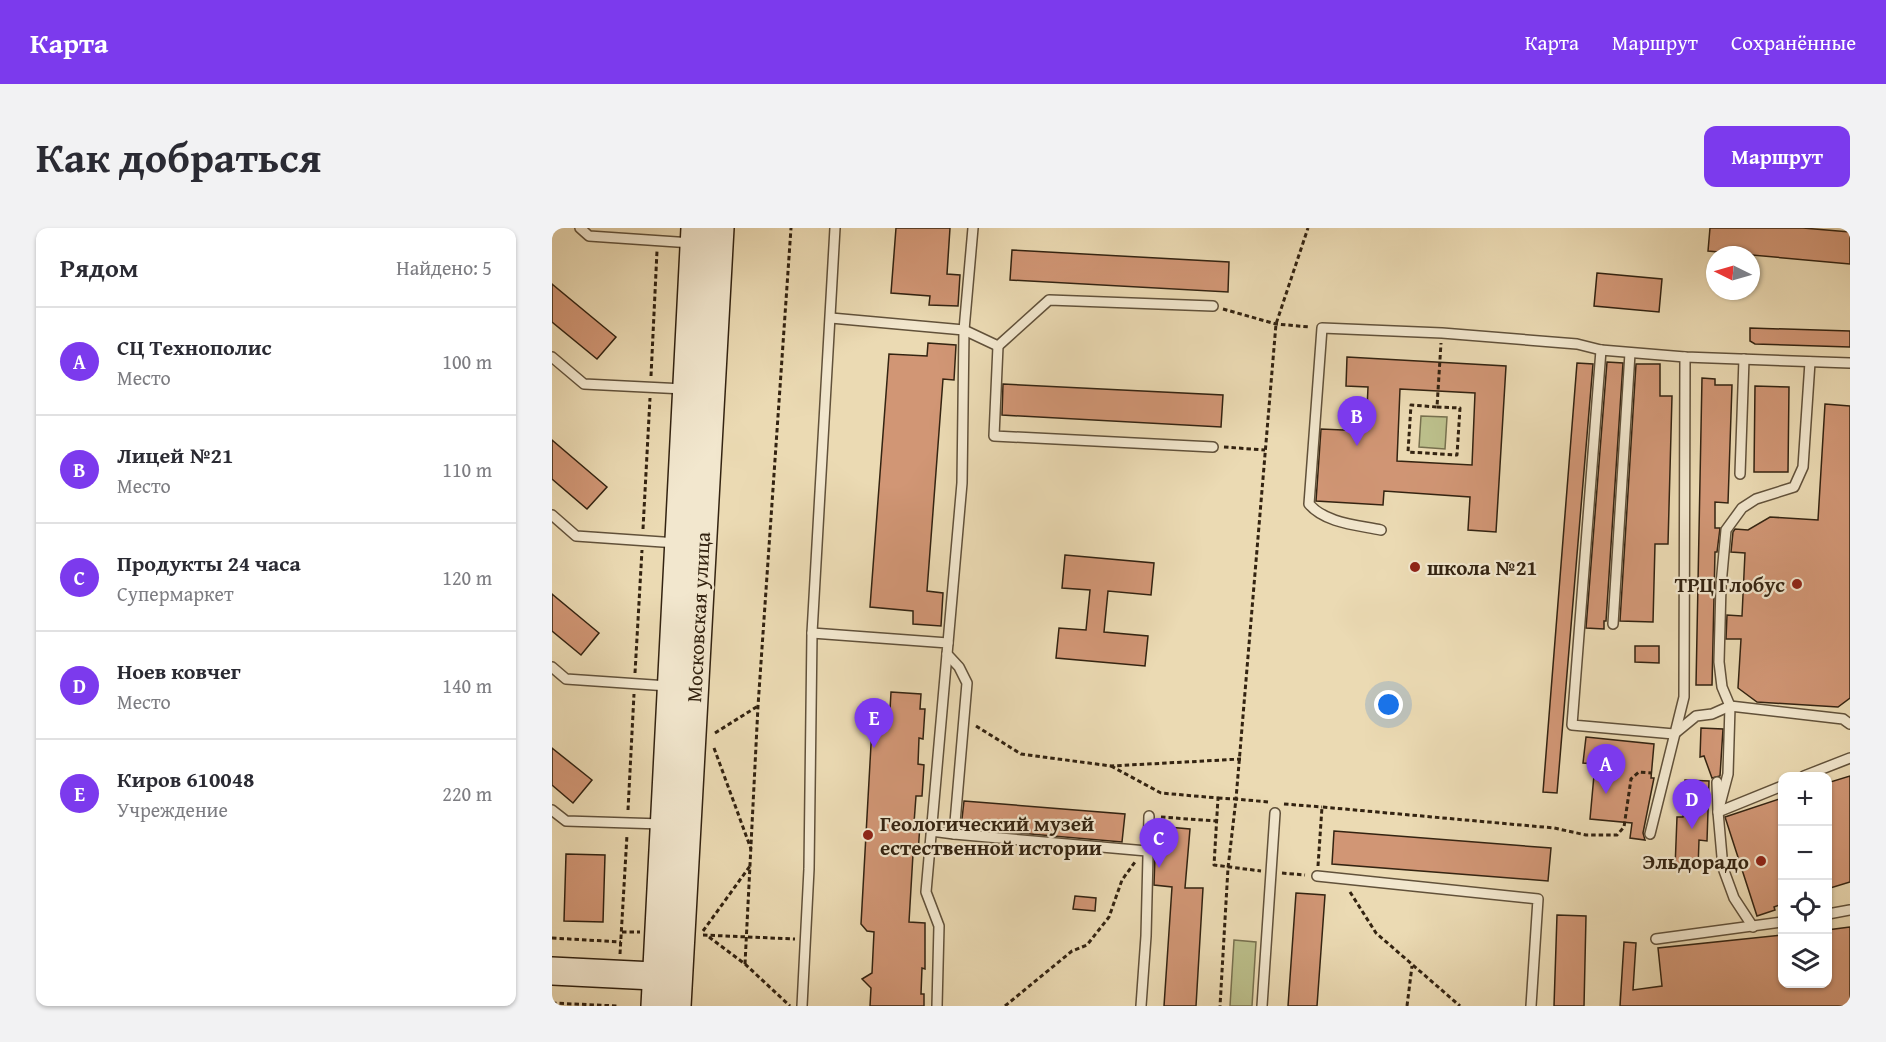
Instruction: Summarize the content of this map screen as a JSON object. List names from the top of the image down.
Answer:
{
  "streets": {
    "main road": ["Московская улица"]
  },
  "places": [
    "школа №21",
    "ТРЦ Глобус",
    "Геологический музей естественной истории",
    "Эльдорадо"
  ],
  "north": "left",
  "page": {
    "header": "Карта",
    "nav": ["Карта", "Маршрут", "Сохранённые"],
    "title": "Как добраться",
    "buttons": "Маршрут",
    "heading": ["Рядом", "Найдено: 5"],
    "list": [
      {
        "mark": "A",
        "name": "СЦ Технополис",
        "note": "Место",
        "value": "100 m"
      },
      {
        "mark": "B",
        "name": "Лицей №21",
        "note": "Место",
        "value": "110 m"
      },
      {
        "mark": "C",
        "name": "Продукты 24 часа",
        "note": "Супермаркет",
        "value": "120 m"
      },
      {
        "mark": "D",
        "name": "Ноев ковчег",
        "note": "Место",
        "value": "140 m"
      },
      {
        "mark": "E",
        "name": "Киров 610048",
        "note": "Учреждение",
        "value": "220 m"
      }
    ],
    "pins": [
      "B",
      "E",
      "A",
      "D",
      "C"
    ],
    "map_buttons": ["+", "−"]
  }
}
